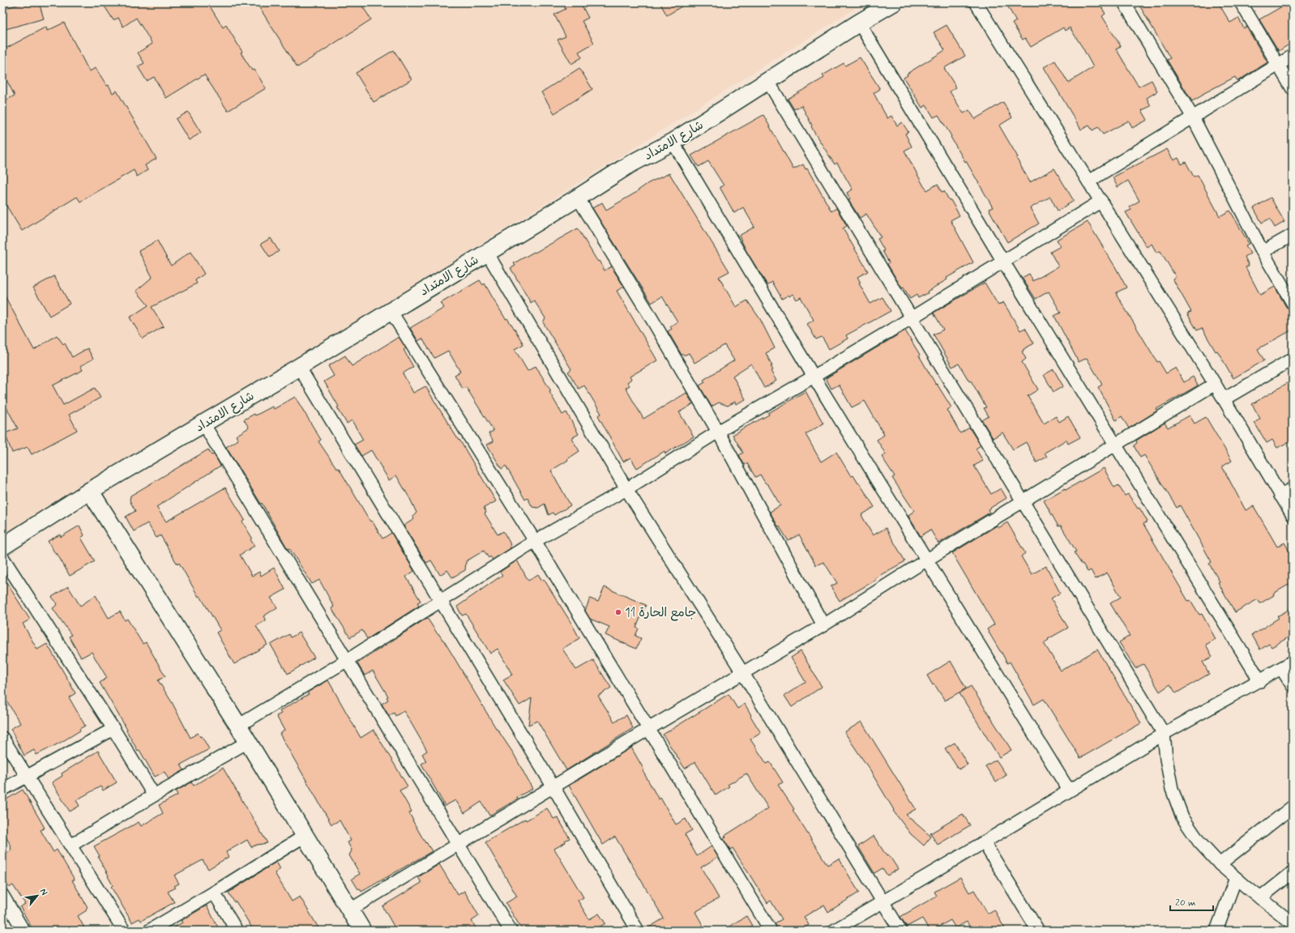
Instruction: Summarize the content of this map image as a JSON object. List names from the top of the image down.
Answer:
{
  "streets": {
    "street": ["شارع الامتداد"]
  },
  "places": ["جامع الحارة 11"],
  "scale_bar": "20 m",
  "north": "top right"
}
